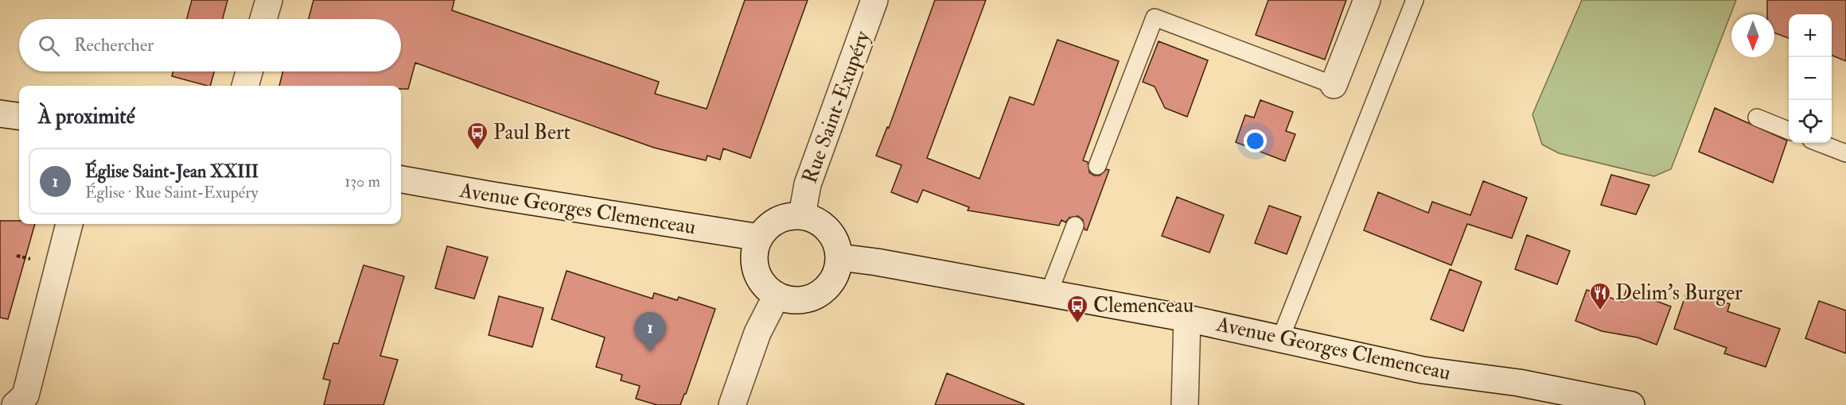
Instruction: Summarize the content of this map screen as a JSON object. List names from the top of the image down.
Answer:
{
  "streets": {
    "main road": ["Rue Saint-Exupéry", "Avenue Georges Clemenceau"]
  },
  "crossings": [
    ["Rue Saint-Exupéry", "Avenue Georges Clemenceau"]
  ],
  "places": {
    "bus stop": ["Paul Bert", "Clemenceau"],
    "restaurant": ["Delim's Burger"]
  },
  "north": "bottom",
  "page": {
    "map_buttons": ["+", "−"],
    "search": "Rechercher",
    "heading": "À proximité",
    "list": [
      {
        "mark": "1",
        "name": "Église Saint-Jean XXIII",
        "note": "Église · Rue Saint-Exupéry",
        "value": "130 m"
      }
    ],
    "pins": "1"
  }
}
